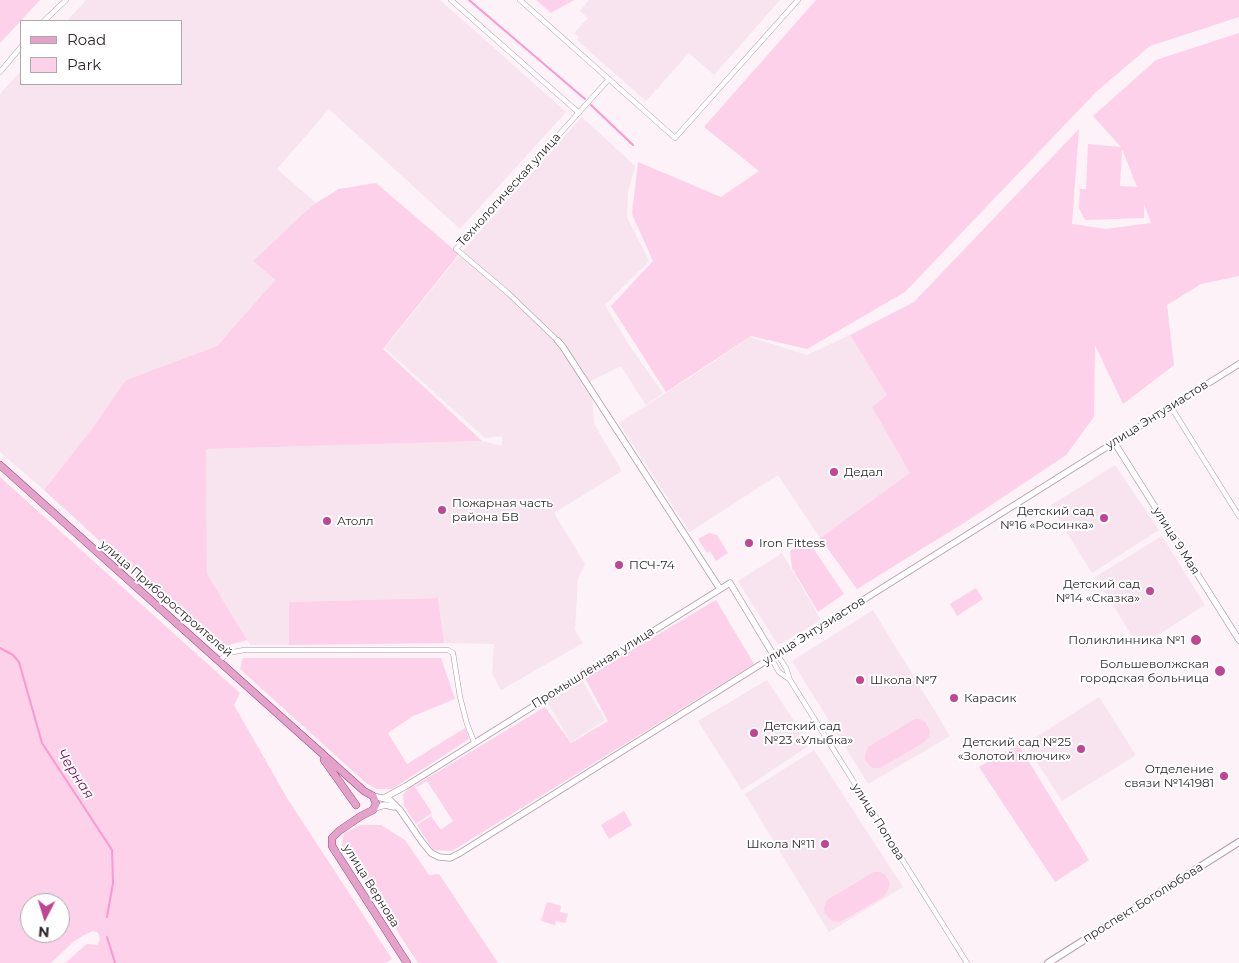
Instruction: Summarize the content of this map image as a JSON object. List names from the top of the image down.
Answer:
{
  "streets": {
    "main road": ["улица Приборостроителей", "улица Вернова", "проспект Боголюбова"],
    "street": [
      "Технологическая улица",
      "улица Энтузиастов",
      "улица 9 Мая",
      "Промышленная улица",
      "улица Попова"
    ]
  },
  "crossings": [
    ["Технологическая улица", "Промышленная улица"],
    ["улица Энтузиастов", "улица 9 Мая"],
    ["улица Энтузиастов", "улица Приборостроителей"],
    ["улица Энтузиастов", "Промышленная улица"],
    ["улица Энтузиастов", "улица Попова"],
    ["улица Энтузиастов", "улица Вернова"],
    ["улица Приборостроителей", "улица Вернова"]
  ],
  "water": ["Черная"],
  "places": [
    "Дедал",
    "Пожарная часть района БВ",
    "Детский сад №16 «Росинка»",
    "Атолл",
    "Iron Fittess",
    "ПСЧ-74",
    "Детский сад №14 «Сказка»",
    "Поликлинника №1",
    "Большеволжская городская больница",
    "Школа №7",
    "Карасик",
    "Детский сад №23 «Улыбка»",
    "Детский сад №25 «Золотой ключик»",
    "Отделение связи №141981",
    "Школа №11"
  ],
  "legend": ["Road", "Park"],
  "north": "bottom"
}
